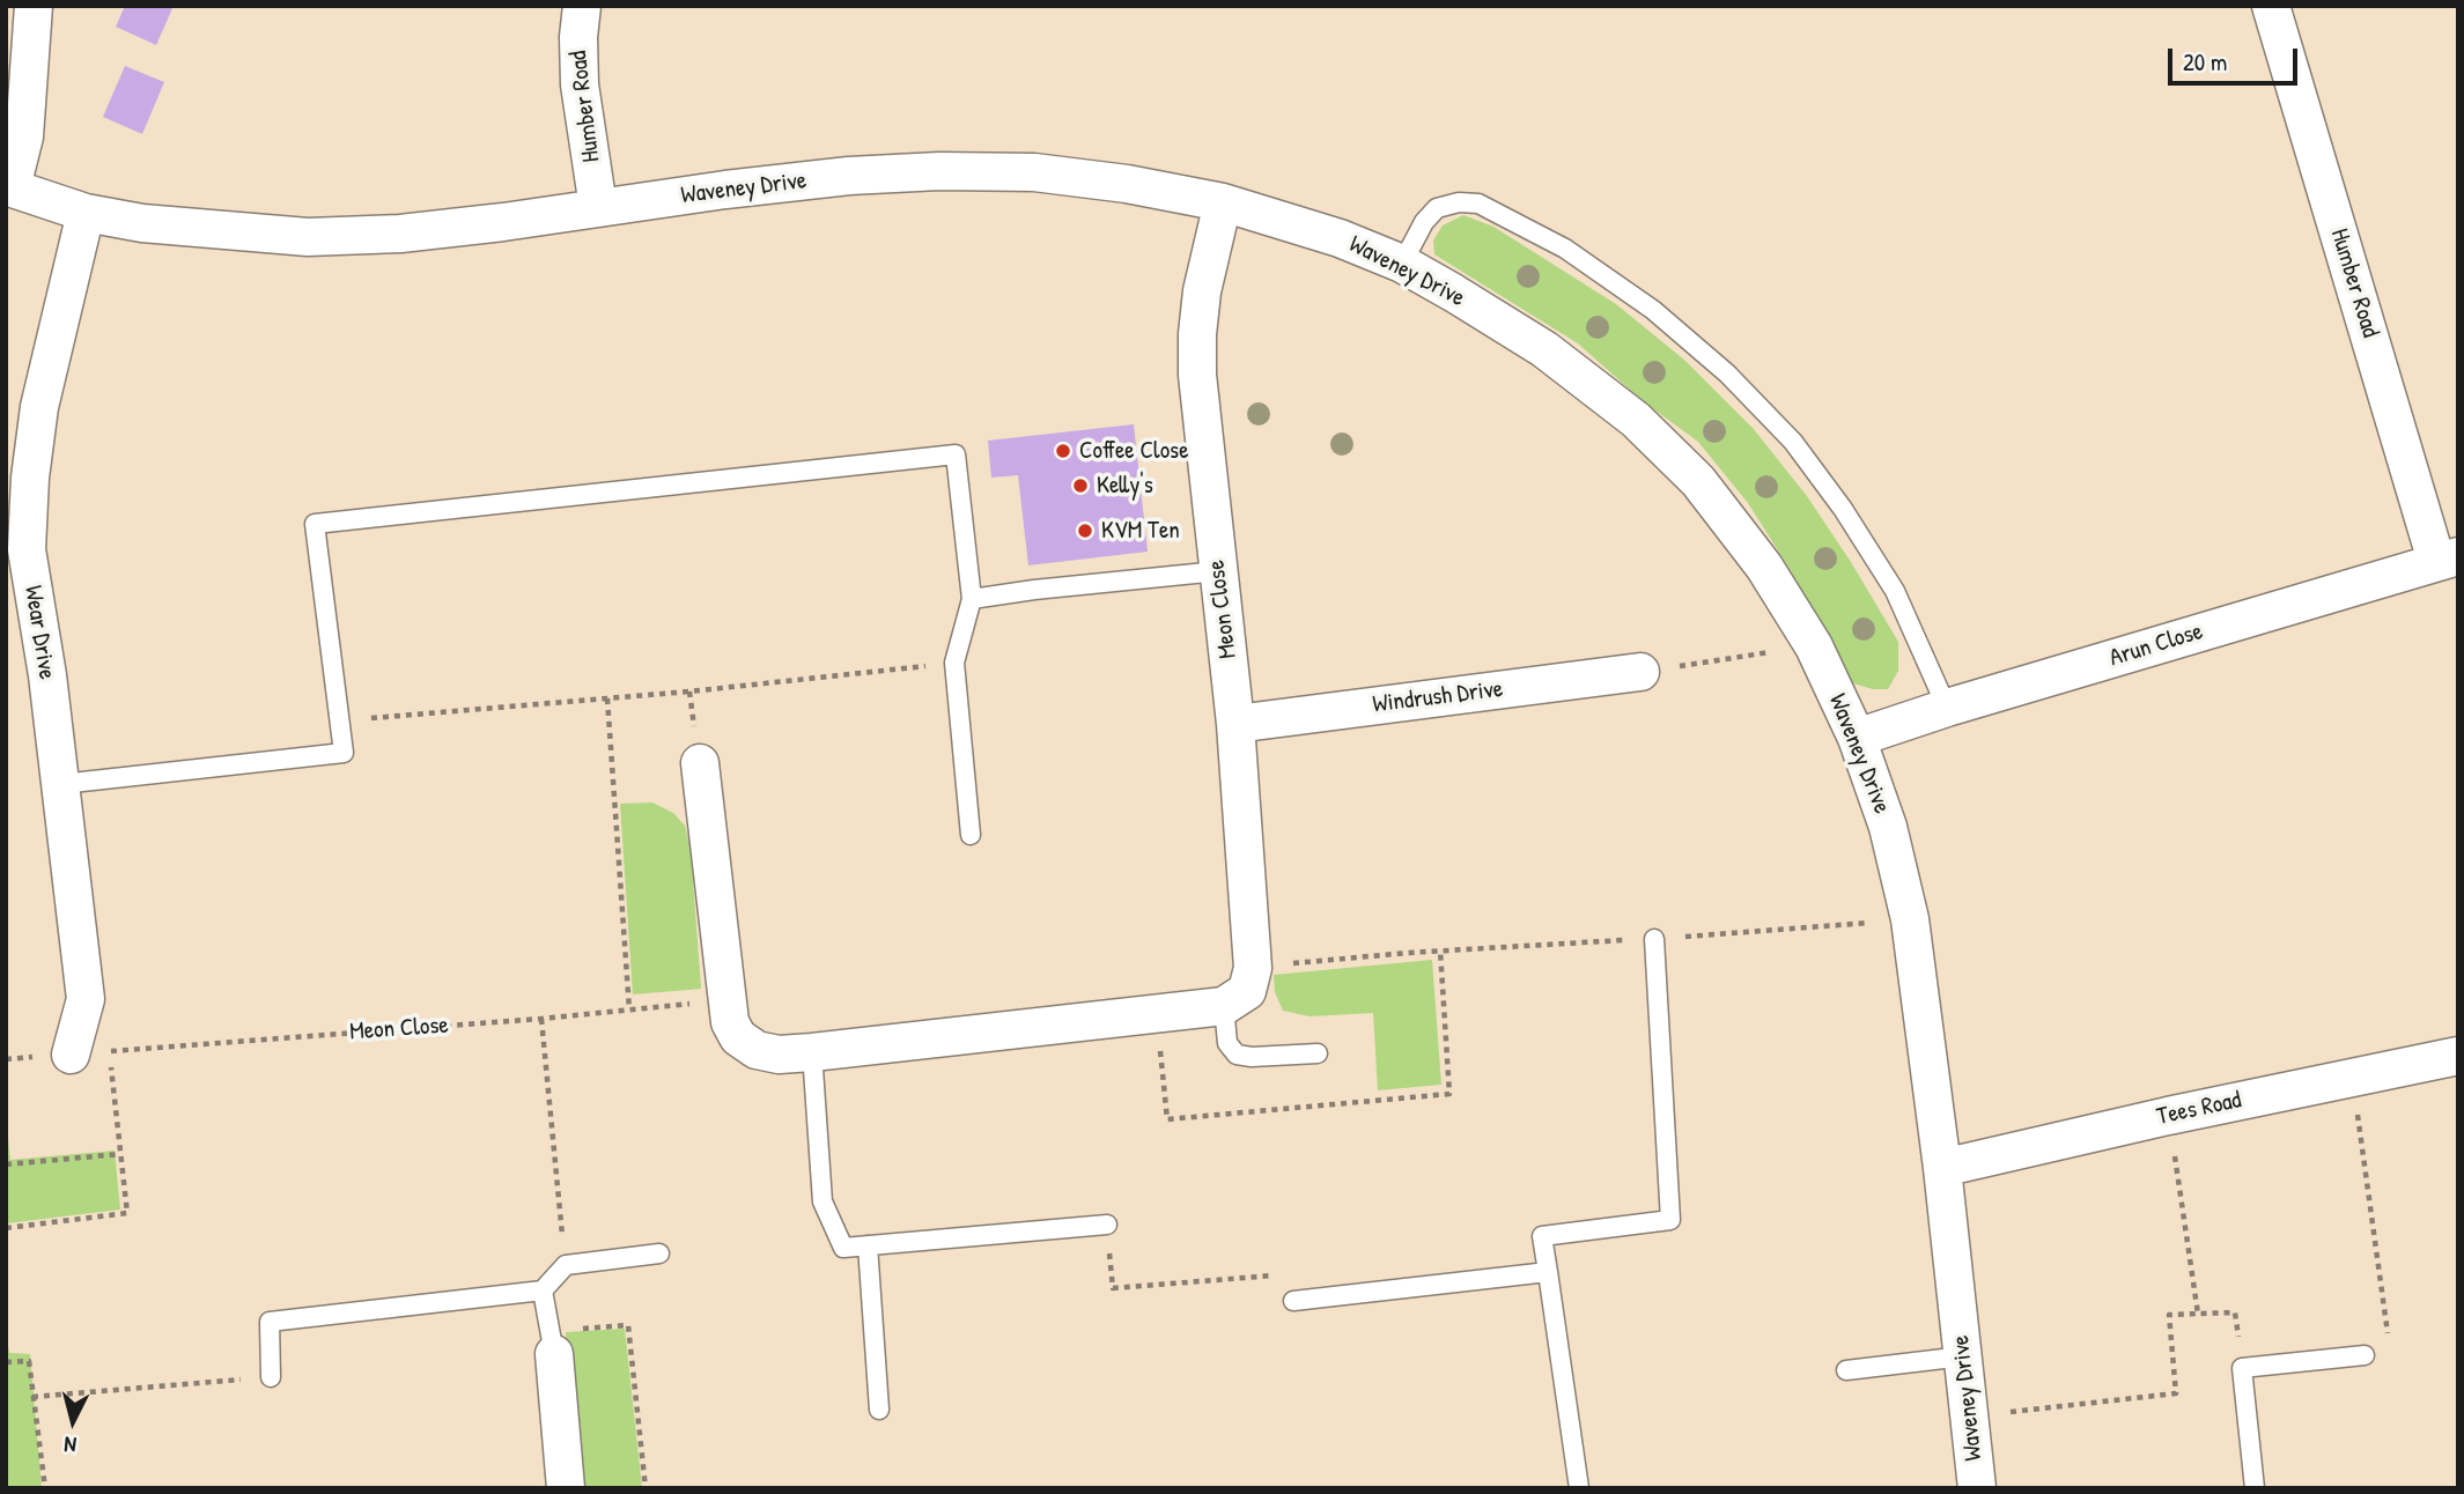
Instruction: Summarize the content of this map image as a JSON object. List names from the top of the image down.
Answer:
{
  "streets": {
    "street": [
      "Humber Road",
      "Waveney Drive",
      "Meon Close",
      "Wear Drive",
      "Arun Close",
      "Windrush Drive",
      "Tees Road"
    ]
  },
  "crossings": [
    ["Humber Road", "Waveney Drive"],
    ["Humber Road", "Arun Close"],
    ["Waveney Drive", "Meon Close"],
    ["Waveney Drive", "Wear Drive"],
    ["Waveney Drive", "Arun Close"],
    ["Waveney Drive", "Tees Road"],
    ["Meon Close", "Windrush Drive"]
  ],
  "places": ["Coffee Close", "Kelly's", "KVM Ten"],
  "scale_bar": "20 m",
  "north": "bottom"
}
